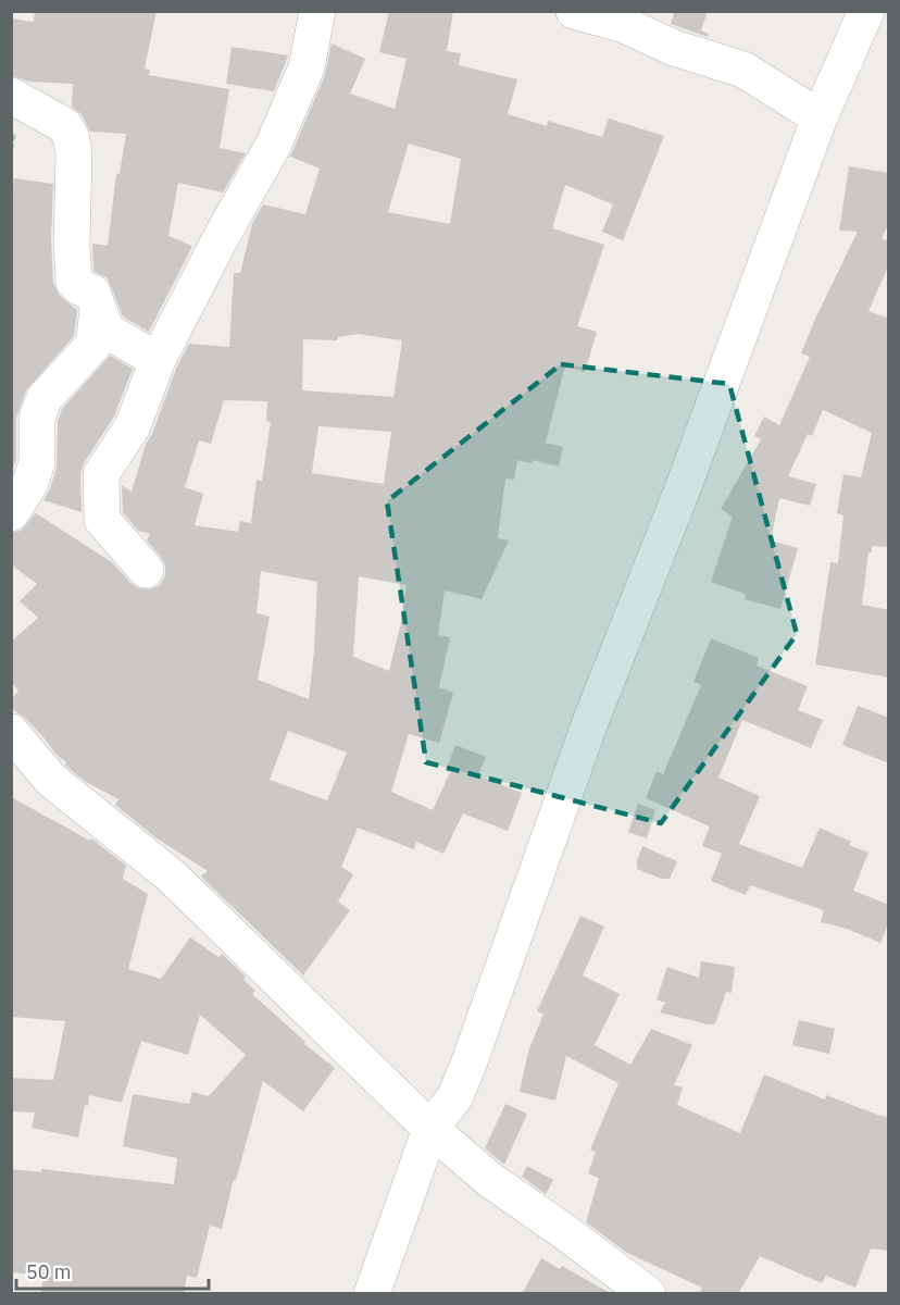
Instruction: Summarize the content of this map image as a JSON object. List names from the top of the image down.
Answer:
{
  "scale_bar": "50 m"
}
